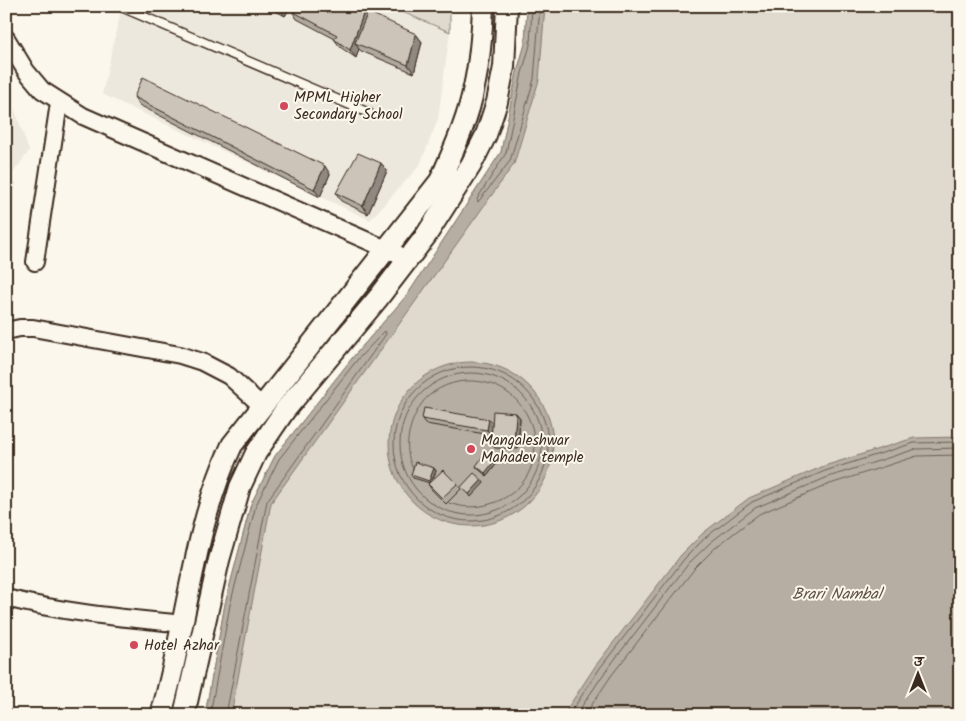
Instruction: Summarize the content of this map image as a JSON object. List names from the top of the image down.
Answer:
{
  "water": ["Brari Nambal"],
  "places": ["MPML Higher Secondary School", "Mangaleshwar Mahadev temple", "Hotel Azhar"],
  "north": "top"
}
